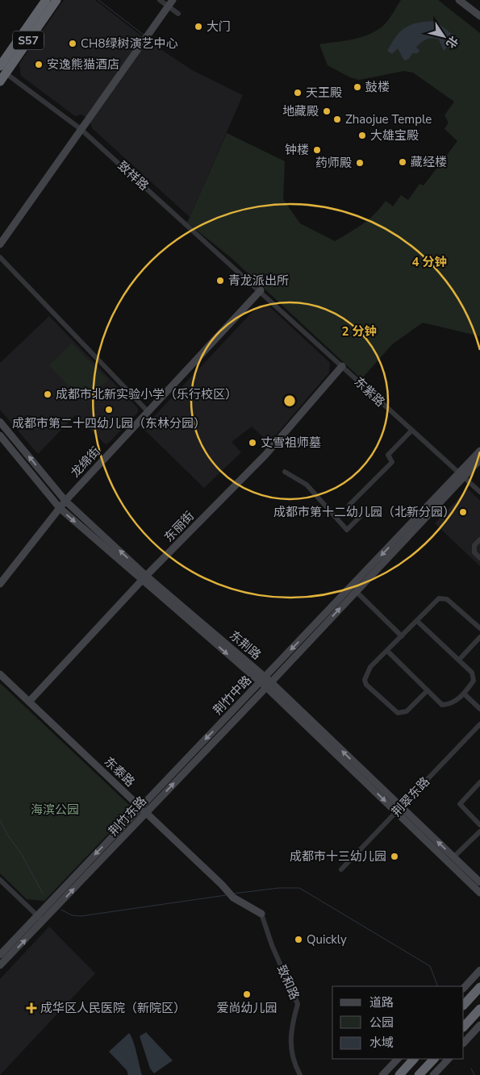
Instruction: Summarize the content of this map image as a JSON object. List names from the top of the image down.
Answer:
{
  "streets": {
    "highway": ["S57"],
    "street": [
      "致祥路",
      "东紫路",
      "龙绵街",
      "东丽街",
      "东荆路",
      "荆竹中路",
      "东泰路",
      "荆翠东路",
      "荆竹东路",
      "致和路"
    ]
  },
  "crossings": [
    ["S57", "致祥路"],
    ["致祥路", "东紫路"],
    ["致祥路", "龙绵街"],
    ["东紫路", "龙绵街"],
    ["东紫路", "东丽街"],
    ["东紫路", "荆竹中路"],
    ["龙绵街", "东荆路"],
    ["东丽街", "东荆路"],
    ["东丽街", "东泰路"],
    ["东荆路", "荆竹中路"],
    ["东荆路", "荆翠东路"],
    ["东荆路", "荆竹东路"],
    ["荆竹中路", "东泰路"],
    ["荆竹中路", "荆竹东路"],
    ["东泰路", "荆竹东路"],
    ["东泰路", "致和路"]
  ],
  "one_way": ["荆竹东路"],
  "parks": ["海滨公园"],
  "places": {
    "other": [
      "大门",
      "CH8绿树演艺中心",
      "安逸熊猫酒店",
      "鼓楼",
      "天王殿",
      "地藏殿",
      "Zhaojue Temple",
      "大雄宝殿",
      "钟楼",
      "藏经楼",
      "药师殿",
      "青龙派出所",
      "成都市北新实验小学（乐行校区）",
      "成都市第二十四幼儿园（东林分园）",
      "丈雪祖师墓",
      "成都市第十二幼儿园（北新分园）",
      "成都市十三幼儿园",
      "Quickly",
      "爱尚幼儿园"
    ],
    "health": ["成华区人民医院（新院区）"]
  },
  "legend": ["道路", "公园", "水域"],
  "north": "bottom right",
  "rings": ["4 分钟", "2 分钟"]
}
